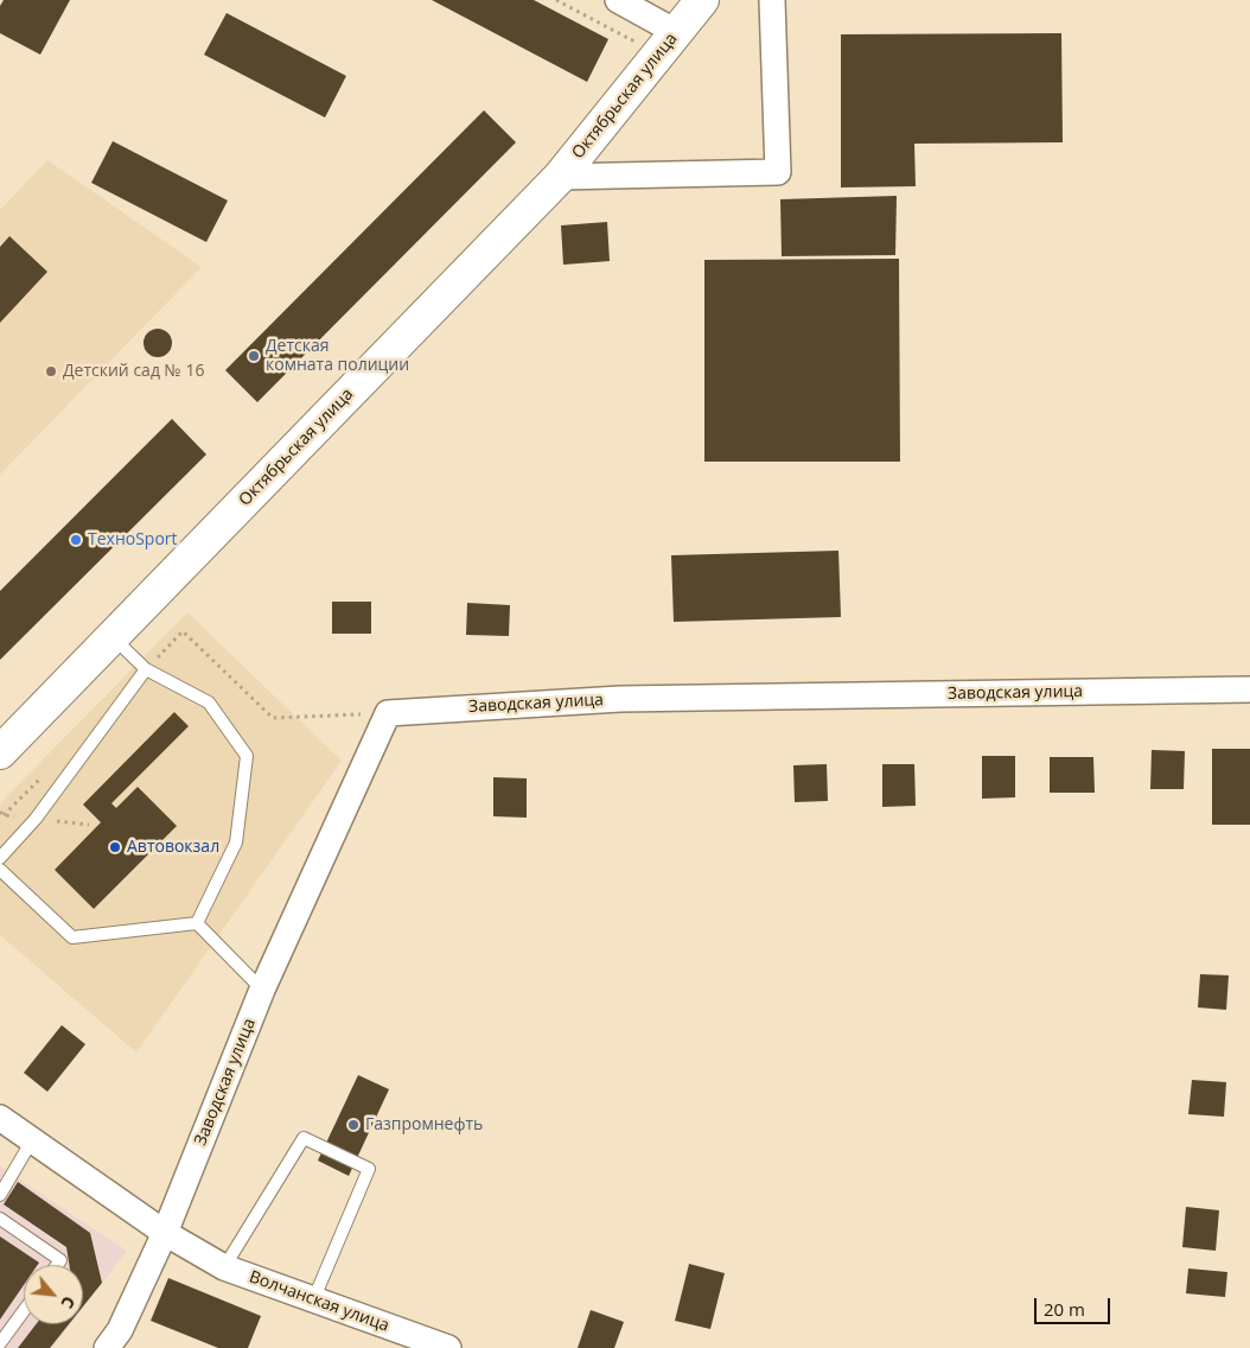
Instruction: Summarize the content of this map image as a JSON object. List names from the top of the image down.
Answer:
{
  "streets": {
    "main road": ["Октябрьская улица"],
    "street": ["Заводская улица", "Волчанская улица"]
  },
  "crossings": [
    ["Заводская улица", "Волчанская улица"]
  ],
  "places": [
    "Детская комната полиции",
    "Детский сад № 16",
    "ТехноSport",
    "Автовокзал",
    "Газпромнефть"
  ],
  "scale_bar": "20 m",
  "north": "bottom right"
}
